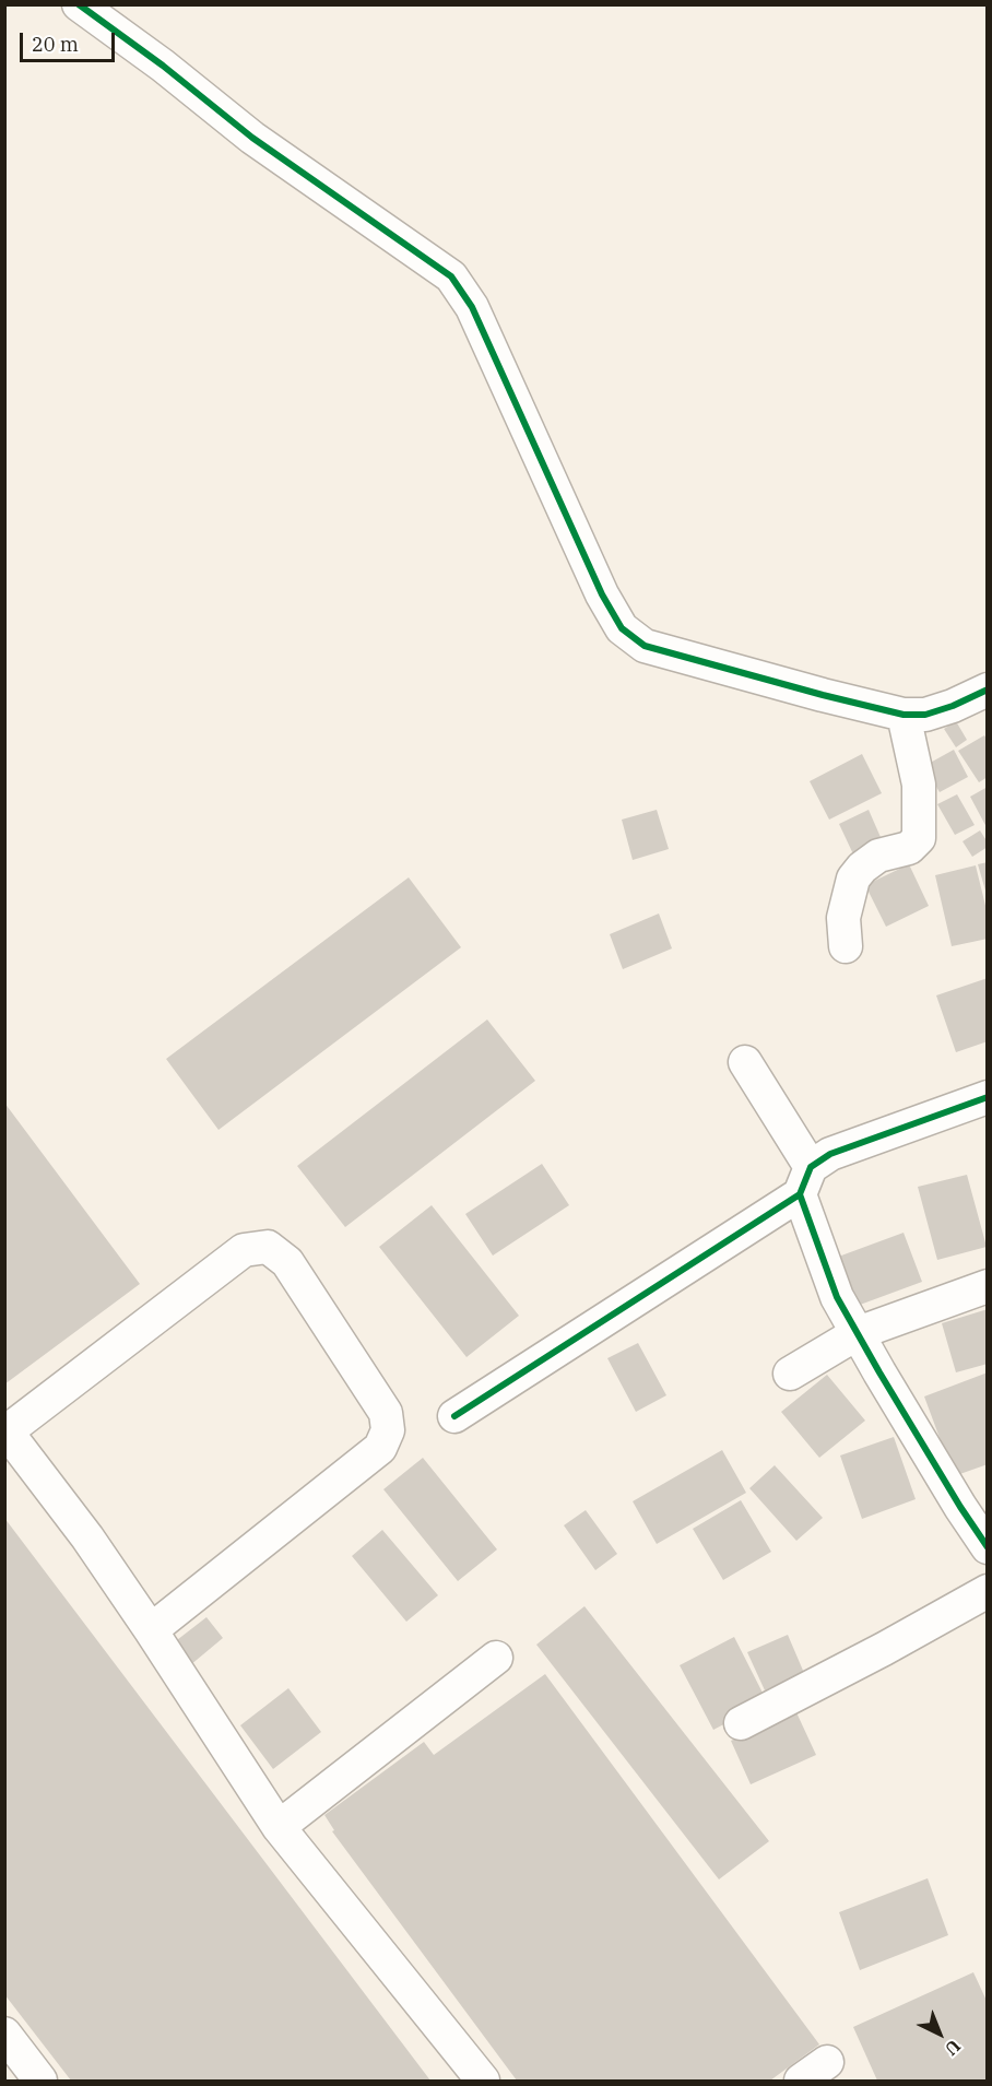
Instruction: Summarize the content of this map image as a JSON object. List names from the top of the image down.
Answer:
{
  "scale_bar": "20 m",
  "north": "bottom right"
}
